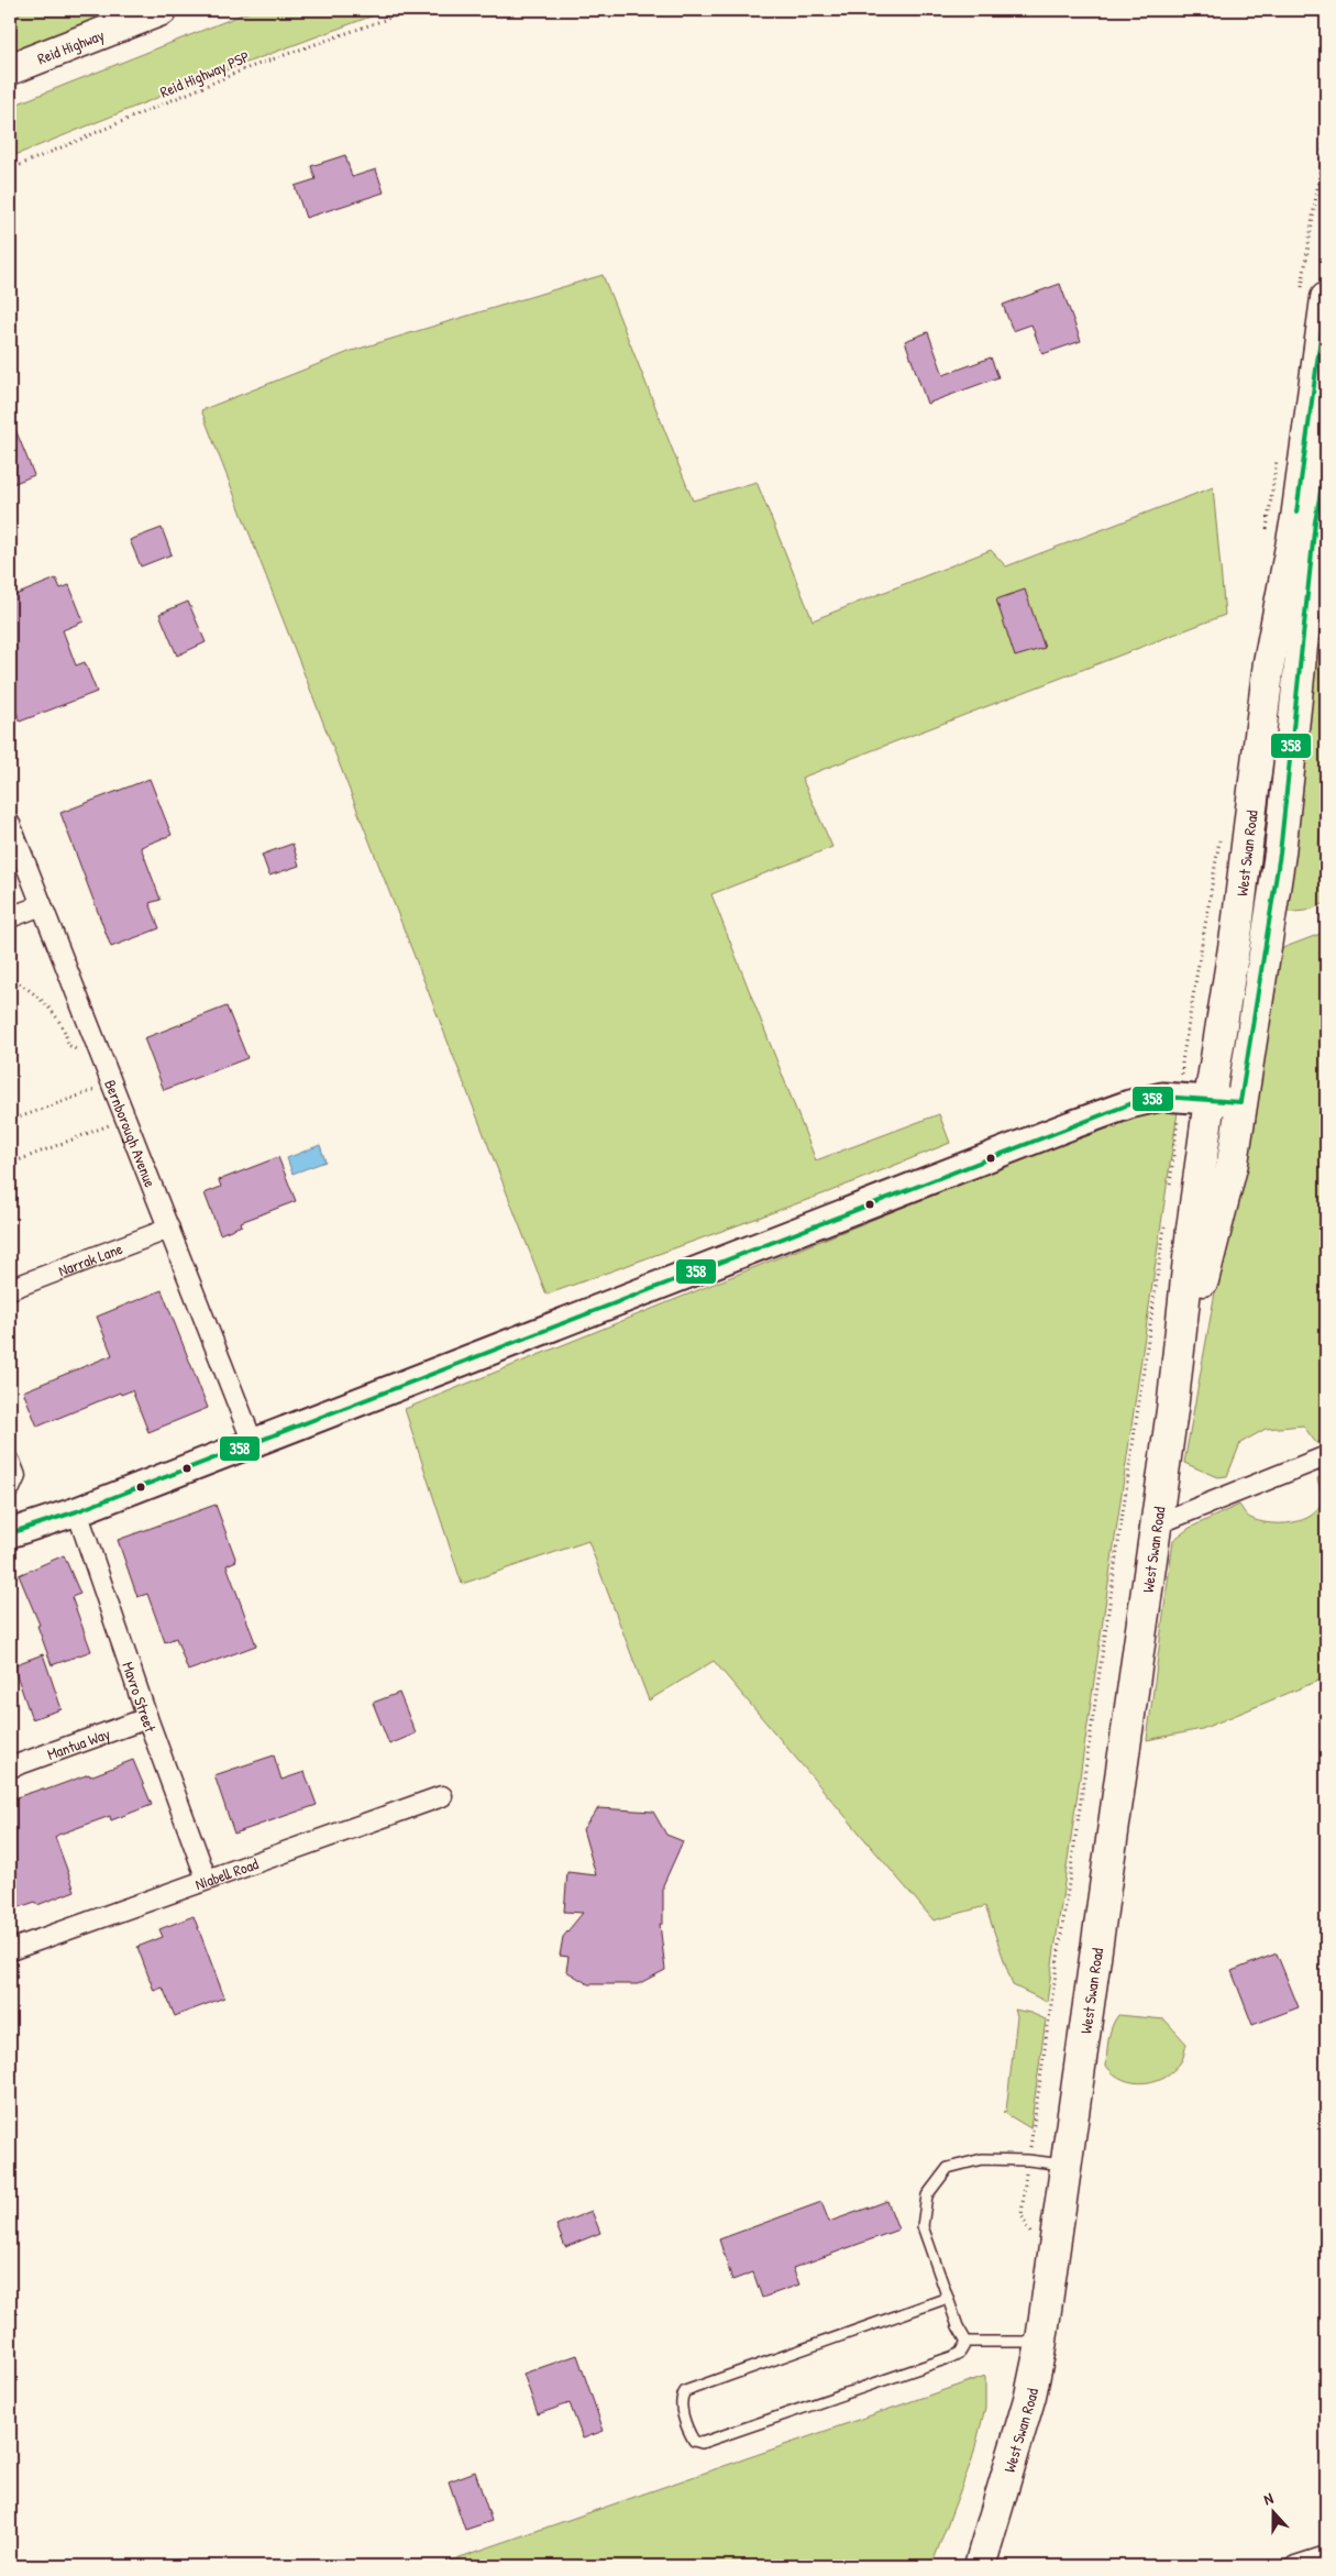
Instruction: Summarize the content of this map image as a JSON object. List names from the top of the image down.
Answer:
{
  "streets": {
    "main road": ["Reid Highway", "West Swan Road"],
    "street": [
      "Bernborough Avenue",
      "Narrak Lane",
      "Mavro Street",
      "Mantua Way",
      "Niabell Road"
    ],
    "path": ["Reid Highway PSP"]
  },
  "crossings": [
    ["Bernborough Avenue", "Narrak Lane"],
    ["Mavro Street", "Mantua Way"],
    ["Mavro Street", "Niabell Road"]
  ],
  "lines": ["transit line 358"],
  "north": "top"
}
